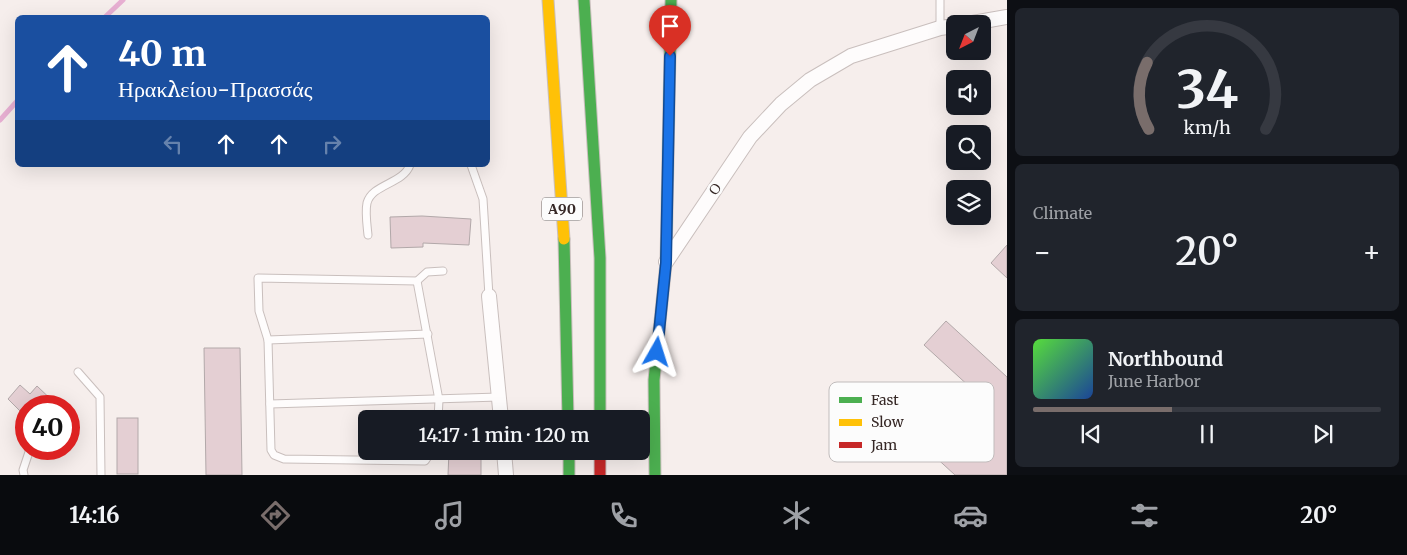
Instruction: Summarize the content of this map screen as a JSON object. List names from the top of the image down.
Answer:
{
  "streets": {
    "main road": ["Ο", "Α90"]
  },
  "legend": ["Fast", "Slow", "Jam"],
  "north": "bottom left",
  "page": {
    "turn": ["40 m", "Ηρακλείου-Πρασσάς"],
    "tile": "Climate",
    "heat": ["−", "20°", "+"],
    "song": ["Northbound", "June Harbor"],
    "limit": "40",
    "trip": "14:17 · 1 min · 120 m",
    "tabs": ["14:16", "20°"],
    "gauge": ["34", "km/h"]
  }
}
